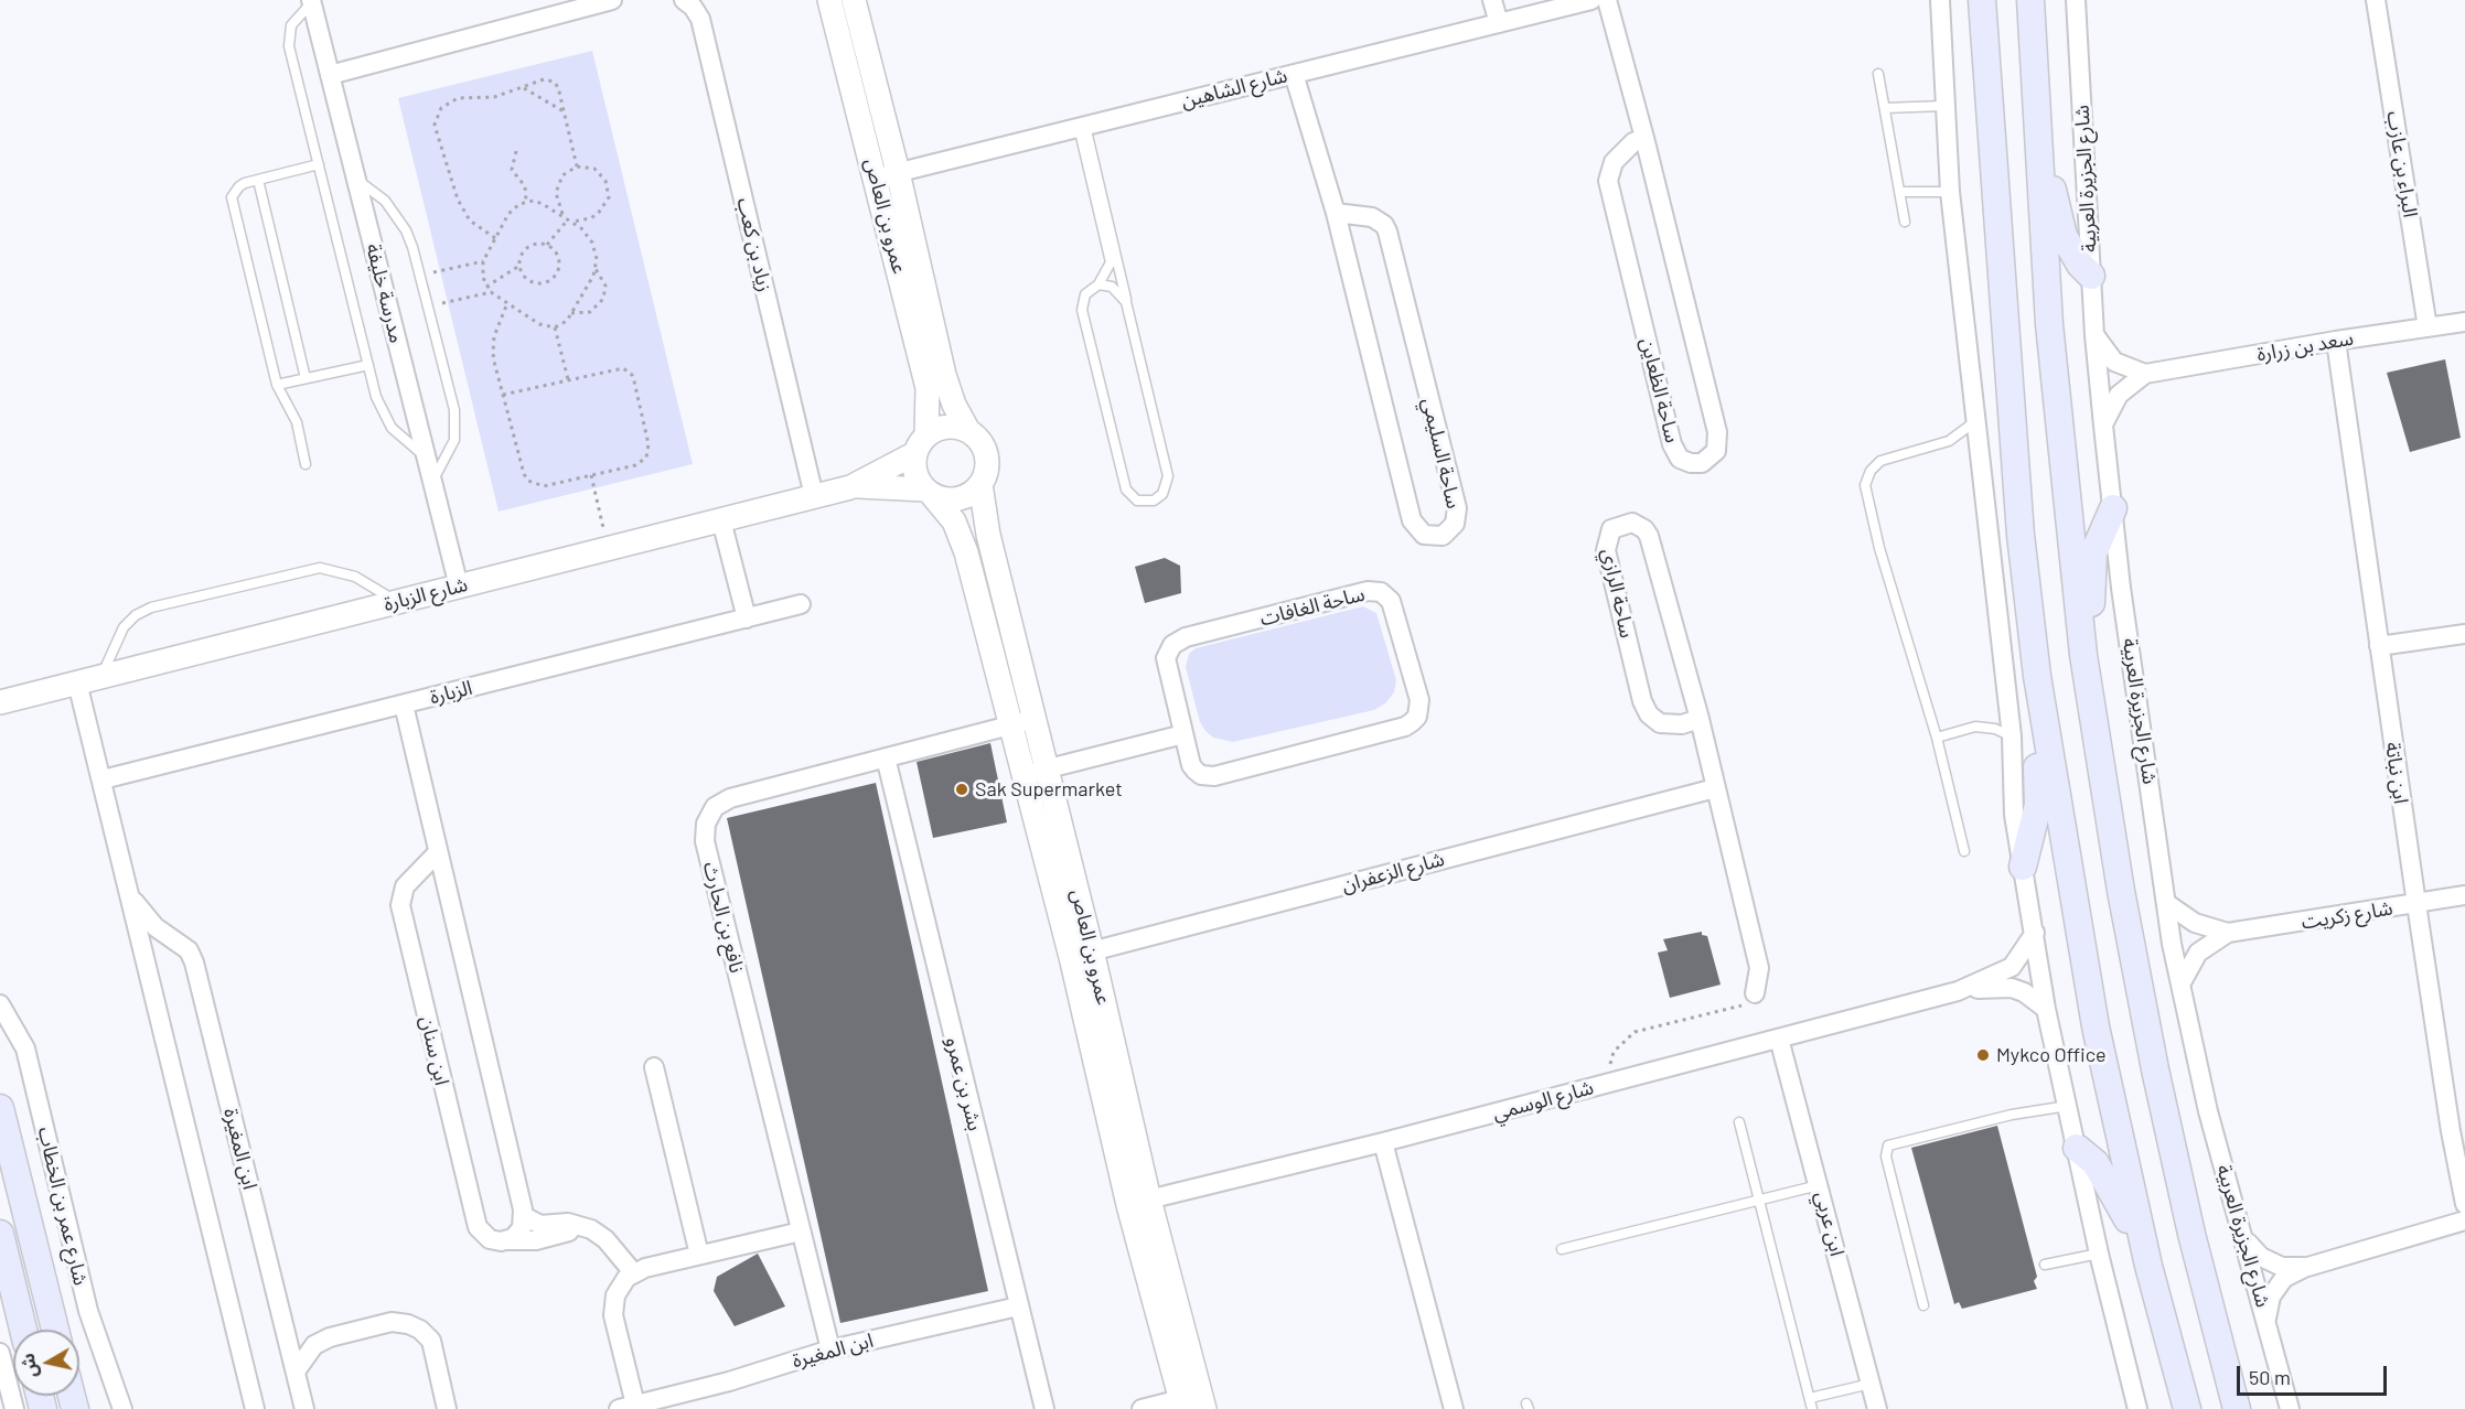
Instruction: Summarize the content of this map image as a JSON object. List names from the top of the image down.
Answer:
{
  "streets": {
    "main road": ["شارع عمر بن الخطاب"],
    "street": [
      "شارع الشاهين",
      "البراء بن عازب",
      "شارع الجزيرة العربية",
      "عمرو بن العاص",
      "زياد بن كعب",
      "مدرسة خليفة",
      "سعد بن زرارة",
      "ساحة الظعاين",
      "ساحة السليمي",
      "ساحة الرازي",
      "شارع الزبارة",
      "ساحة الغافات",
      "الزبارة",
      "ابن نباتة",
      "شارع الزعفران",
      "شارع زكريت",
      "نافع بن الحارث",
      "ابن سنان",
      "بشر بن عمرو",
      "شارع الوسمي",
      "ابن المغيرة",
      "ابن عربي"
    ]
  },
  "crossings": [
    ["شارع الشاهين", "عمرو بن العاص"],
    ["شارع الشاهين", "ساحة السليمي"],
    ["البراء بن عازب", "سعد بن زرارة"],
    ["شارع الجزيرة العربية", "سعد بن زرارة"],
    ["شارع الجزيرة العربية", "شارع زكريت"],
    ["عمرو بن العاص", "شارع الزبارة"],
    ["عمرو بن العاص", "شارع الزعفران"],
    ["عمرو بن العاص", "نافع بن الحارث"],
    ["عمرو بن العاص", "شارع الوسمي"],
    ["زياد بن كعب", "شارع الزبارة"],
    ["مدرسة خليفة", "شارع الزبارة"],
    ["سعد بن زرارة", "ابن نباتة"],
    ["ساحة الرازي", "شارع الزعفران"],
    ["شارع الزبارة", "ابن المغيرة"],
    ["الزبارة", "ابن المغيرة"],
    ["ابن نباتة", "شارع زكريت"],
    ["نافع بن الحارث", "بشر بن عمرو"],
    ["نافع بن الحارث", "ابن المغيرة"],
    ["بشر بن عمرو", "ابن المغيرة"],
    ["شارع الوسمي", "ابن عربي"]
  ],
  "places": ["Sak Supermarket", "Mykco Office"],
  "scale_bar": "50 m",
  "north": "left"
}
